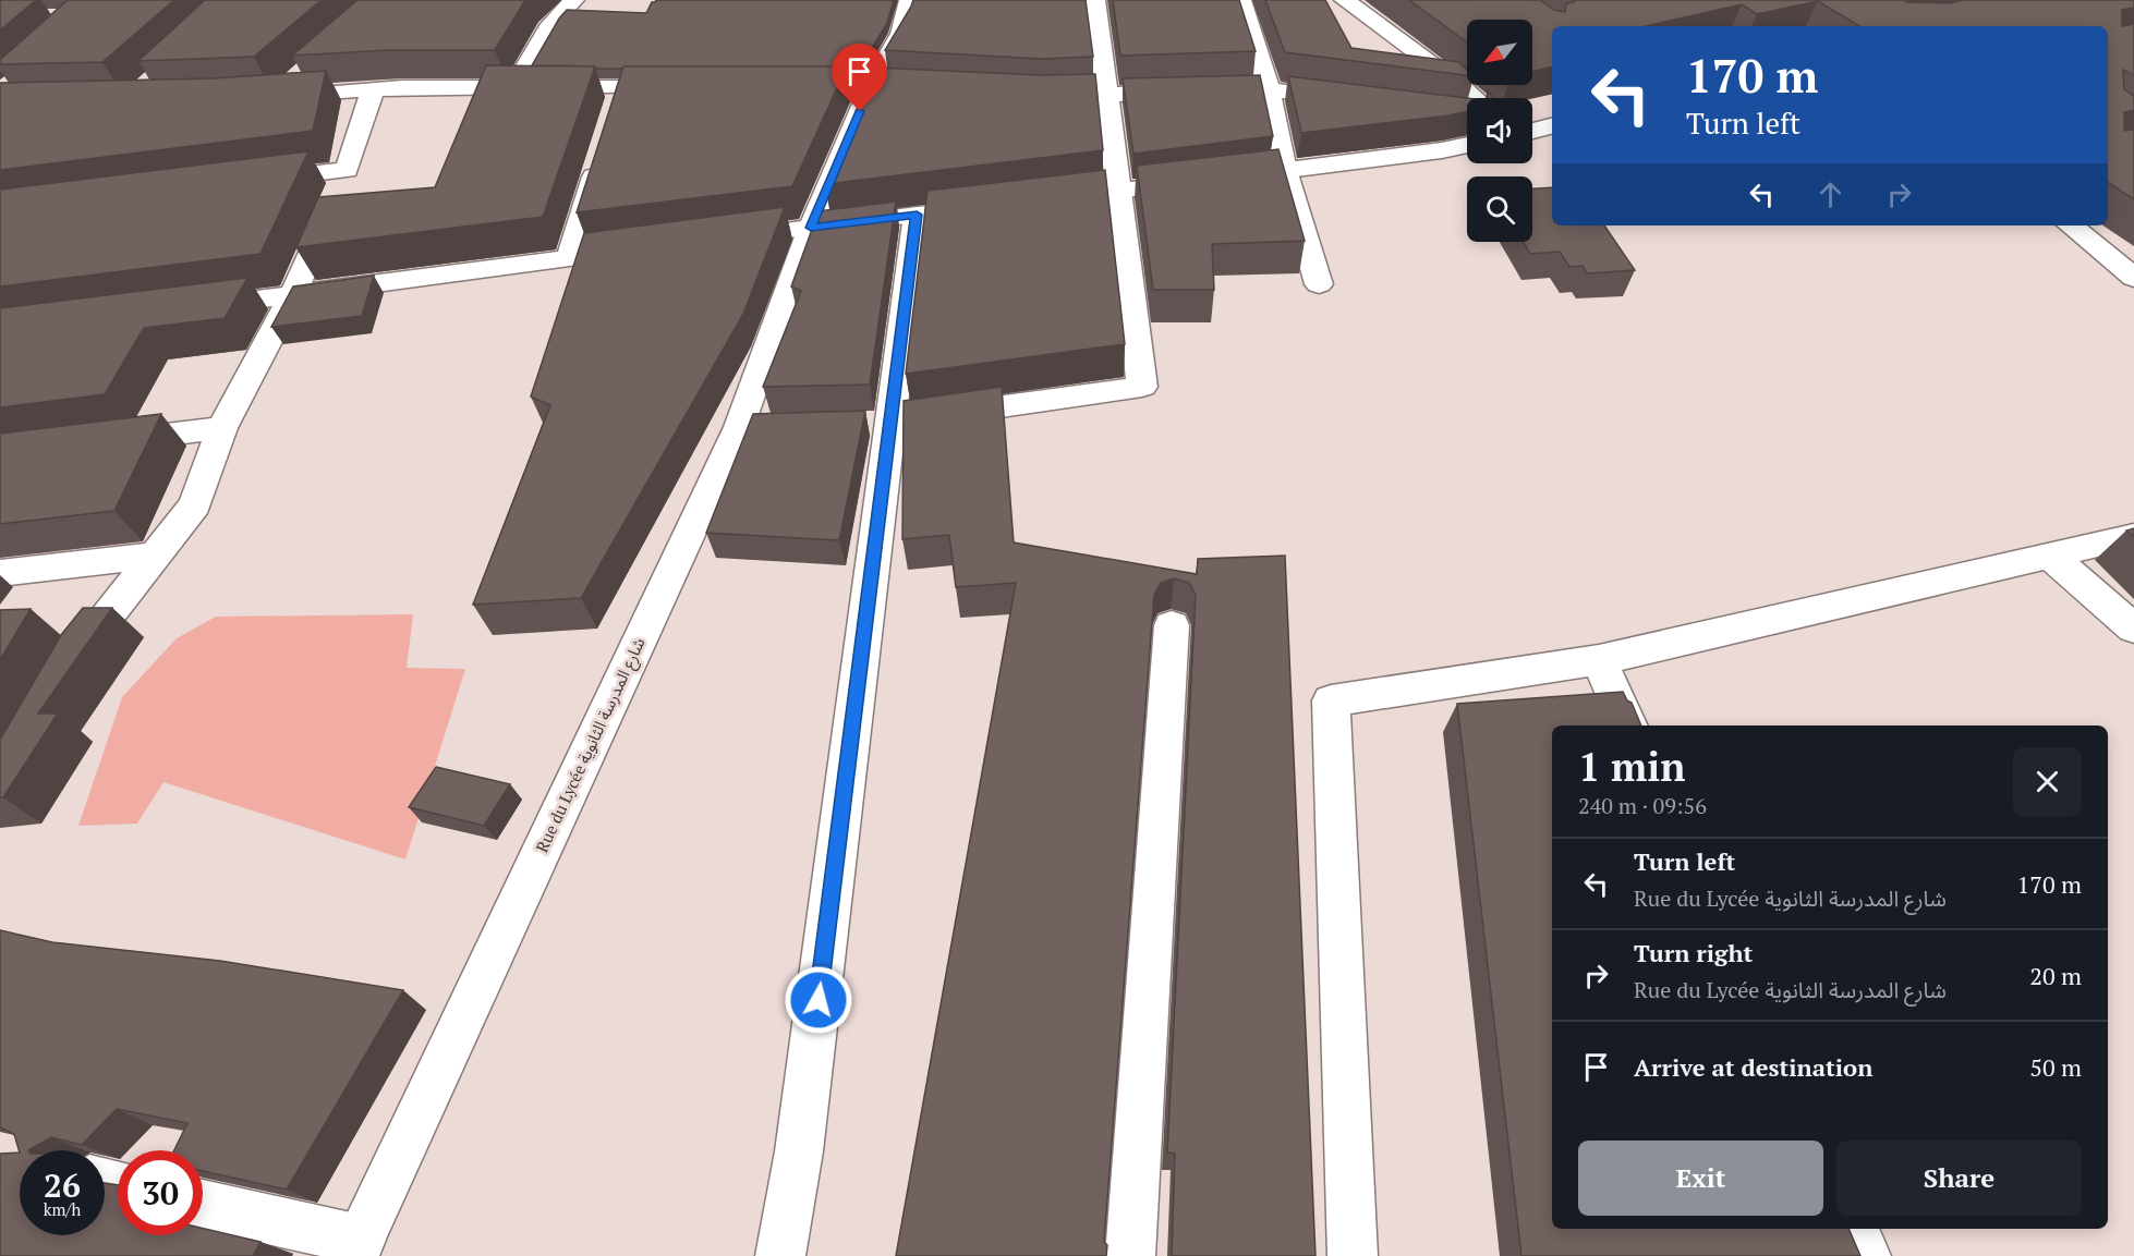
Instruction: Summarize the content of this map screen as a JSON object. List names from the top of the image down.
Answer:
{
  "streets": {
    "street": ["Rue du Lycée شارع المدرسة الثانوية"]
  },
  "north": "bottom left",
  "page": {
    "turn": ["170 m", "Turn left"],
    "heading": ["1 min", "240 m · 09:56"],
    "list": [
      {
        "name": "Turn left",
        "note": "Rue du Lycée شارع المدرسة الثانوية",
        "value": "170 m"
      },
      {
        "name": "Turn right",
        "note": "Rue du Lycée شارع المدرسة الثانوية",
        "value": "20 m"
      },
      {
        "name": "Arrive at destination",
        "value": "50 m"
      }
    ],
    "buttons": ["Exit", "Share"],
    "speed": "26 km/h",
    "limit": "30"
  }
}
